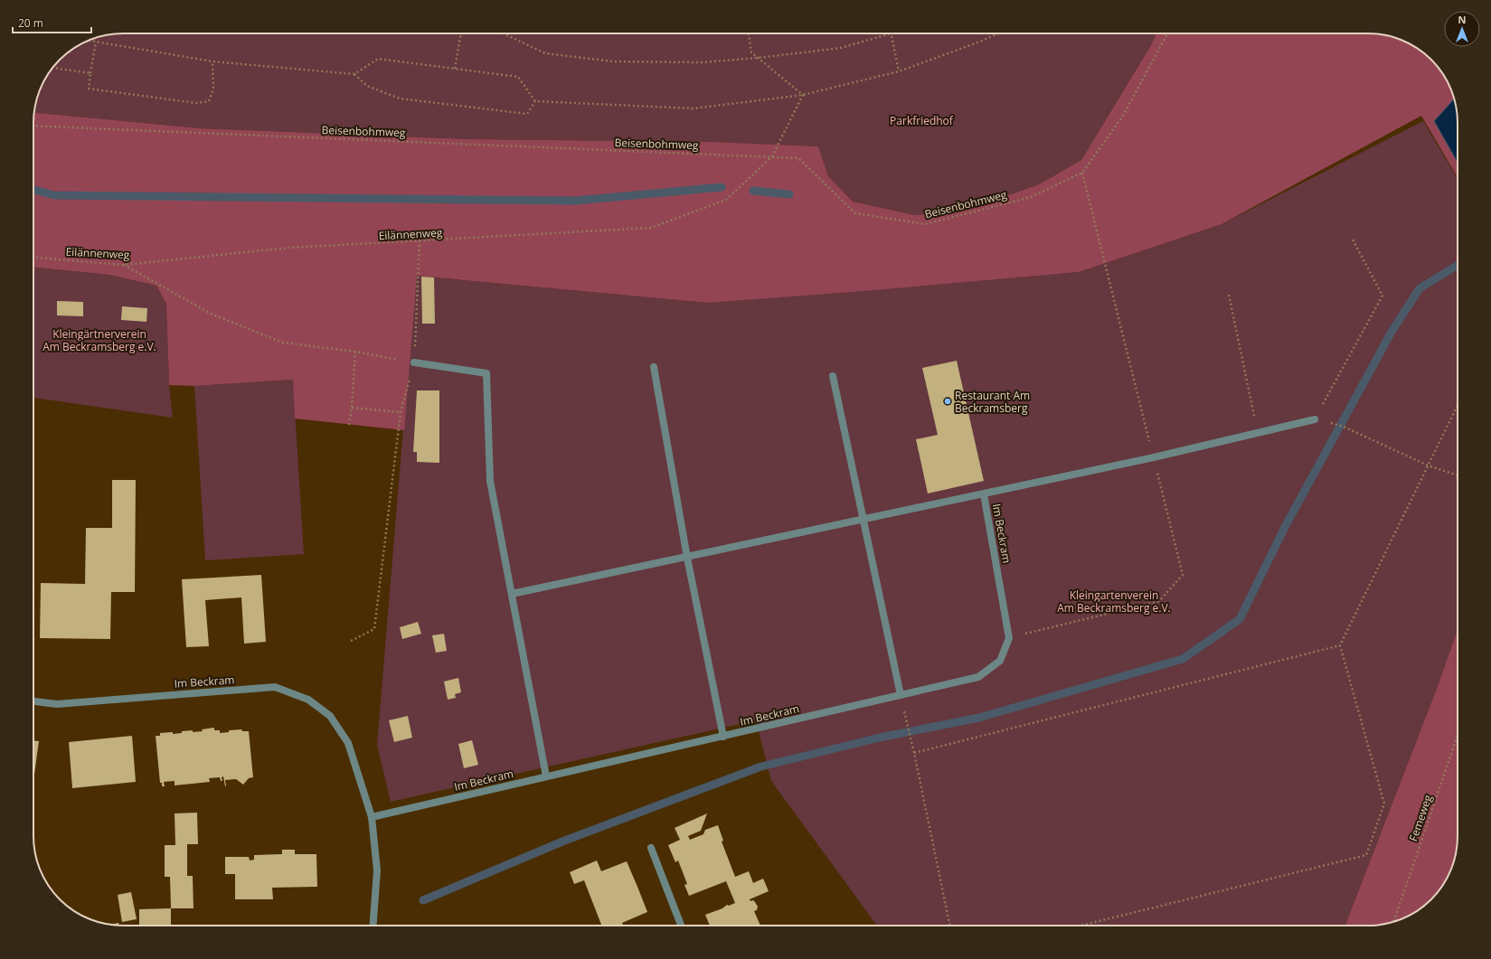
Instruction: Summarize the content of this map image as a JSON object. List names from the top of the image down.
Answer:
{
  "streets": {
    "street": ["Im Beckram"],
    "path": ["Beisenbohmweg", "Eilännenweg", "Femeweg"]
  },
  "crossings": [
    ["Beisenbohmweg", "Eilännenweg"]
  ],
  "parks": ["Parkfriedhof", "Kleingärtnerverein Am Beckramsberg e.V.", "Kleingartenverein Am Beckramsberg e.V."],
  "places": ["Restaurant Am Beckramsberg"],
  "scale_bar": "20 m",
  "north": "top"
}
